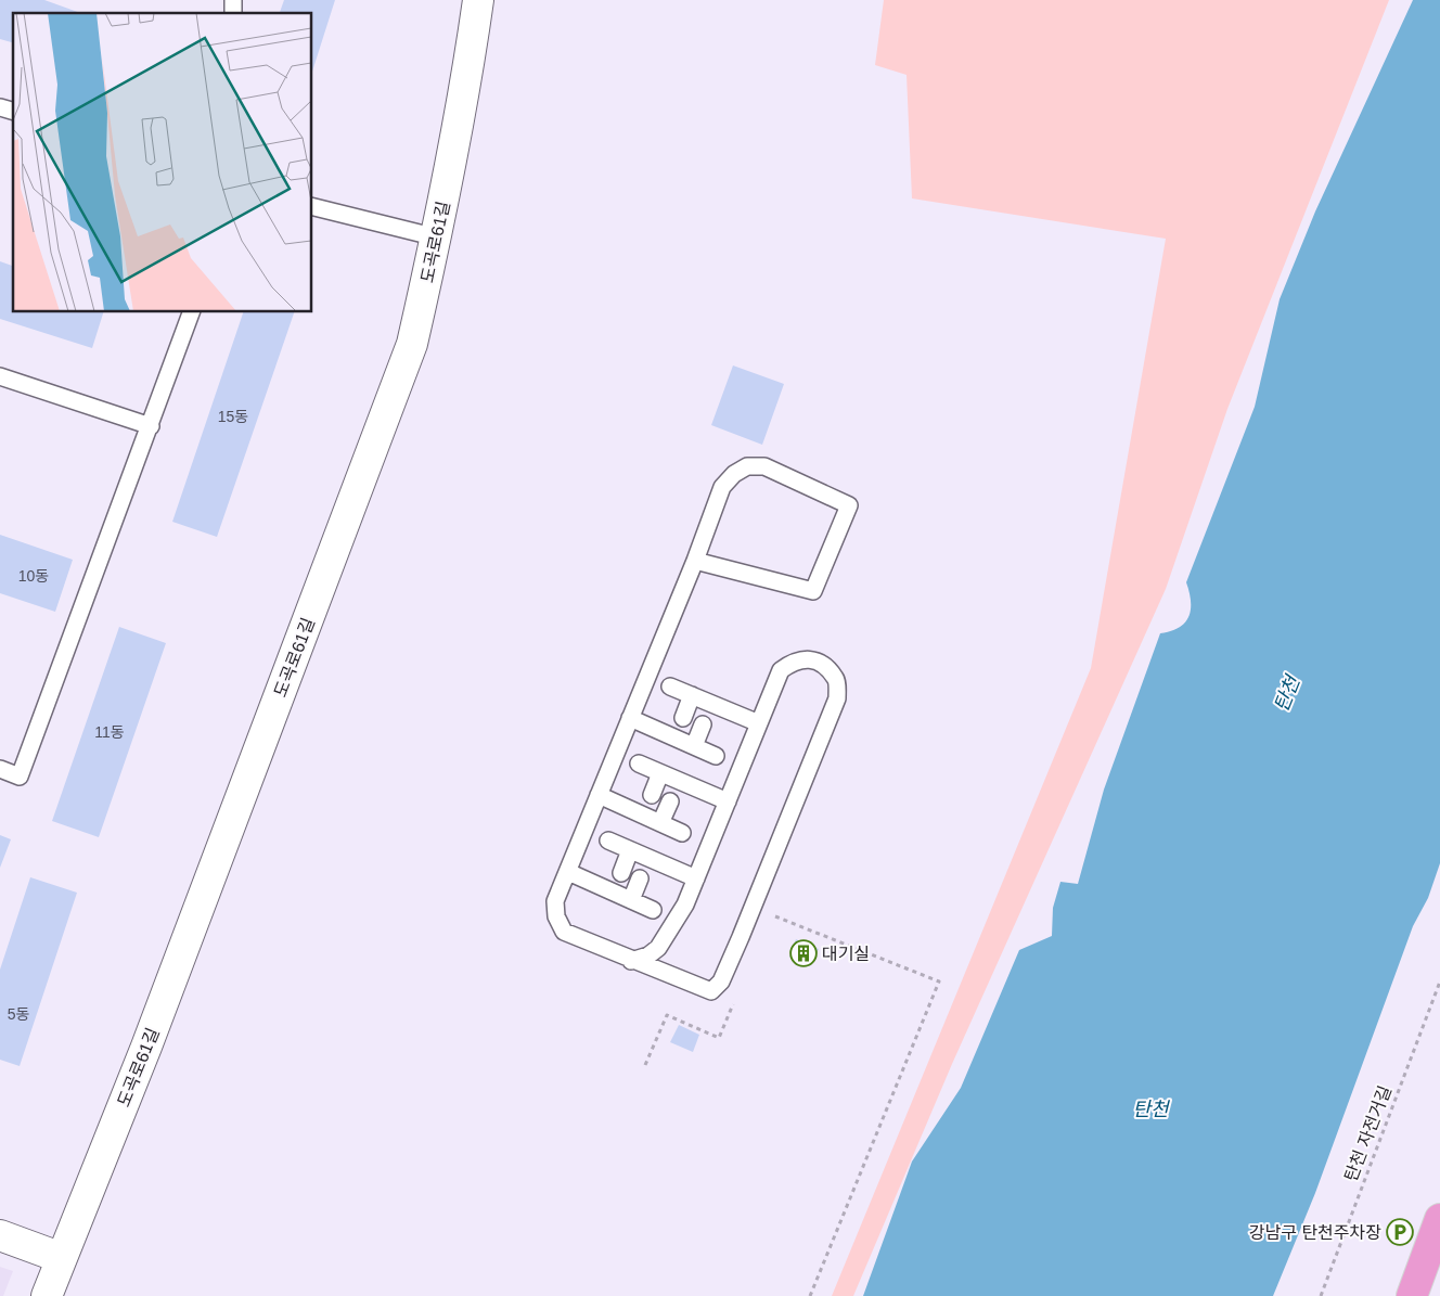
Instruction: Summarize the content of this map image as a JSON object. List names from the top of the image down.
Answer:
{
  "streets": {
    "street": ["도곡로61길"],
    "path": ["탄천 자전거길"]
  },
  "water": ["탄천"],
  "places": {
    "building": ["대기실"],
    "parking": ["강남구 탄천주차장"]
  },
  "house_numbers": [
    "15동",
    "10동",
    "11동",
    "5동"
  ]
}
